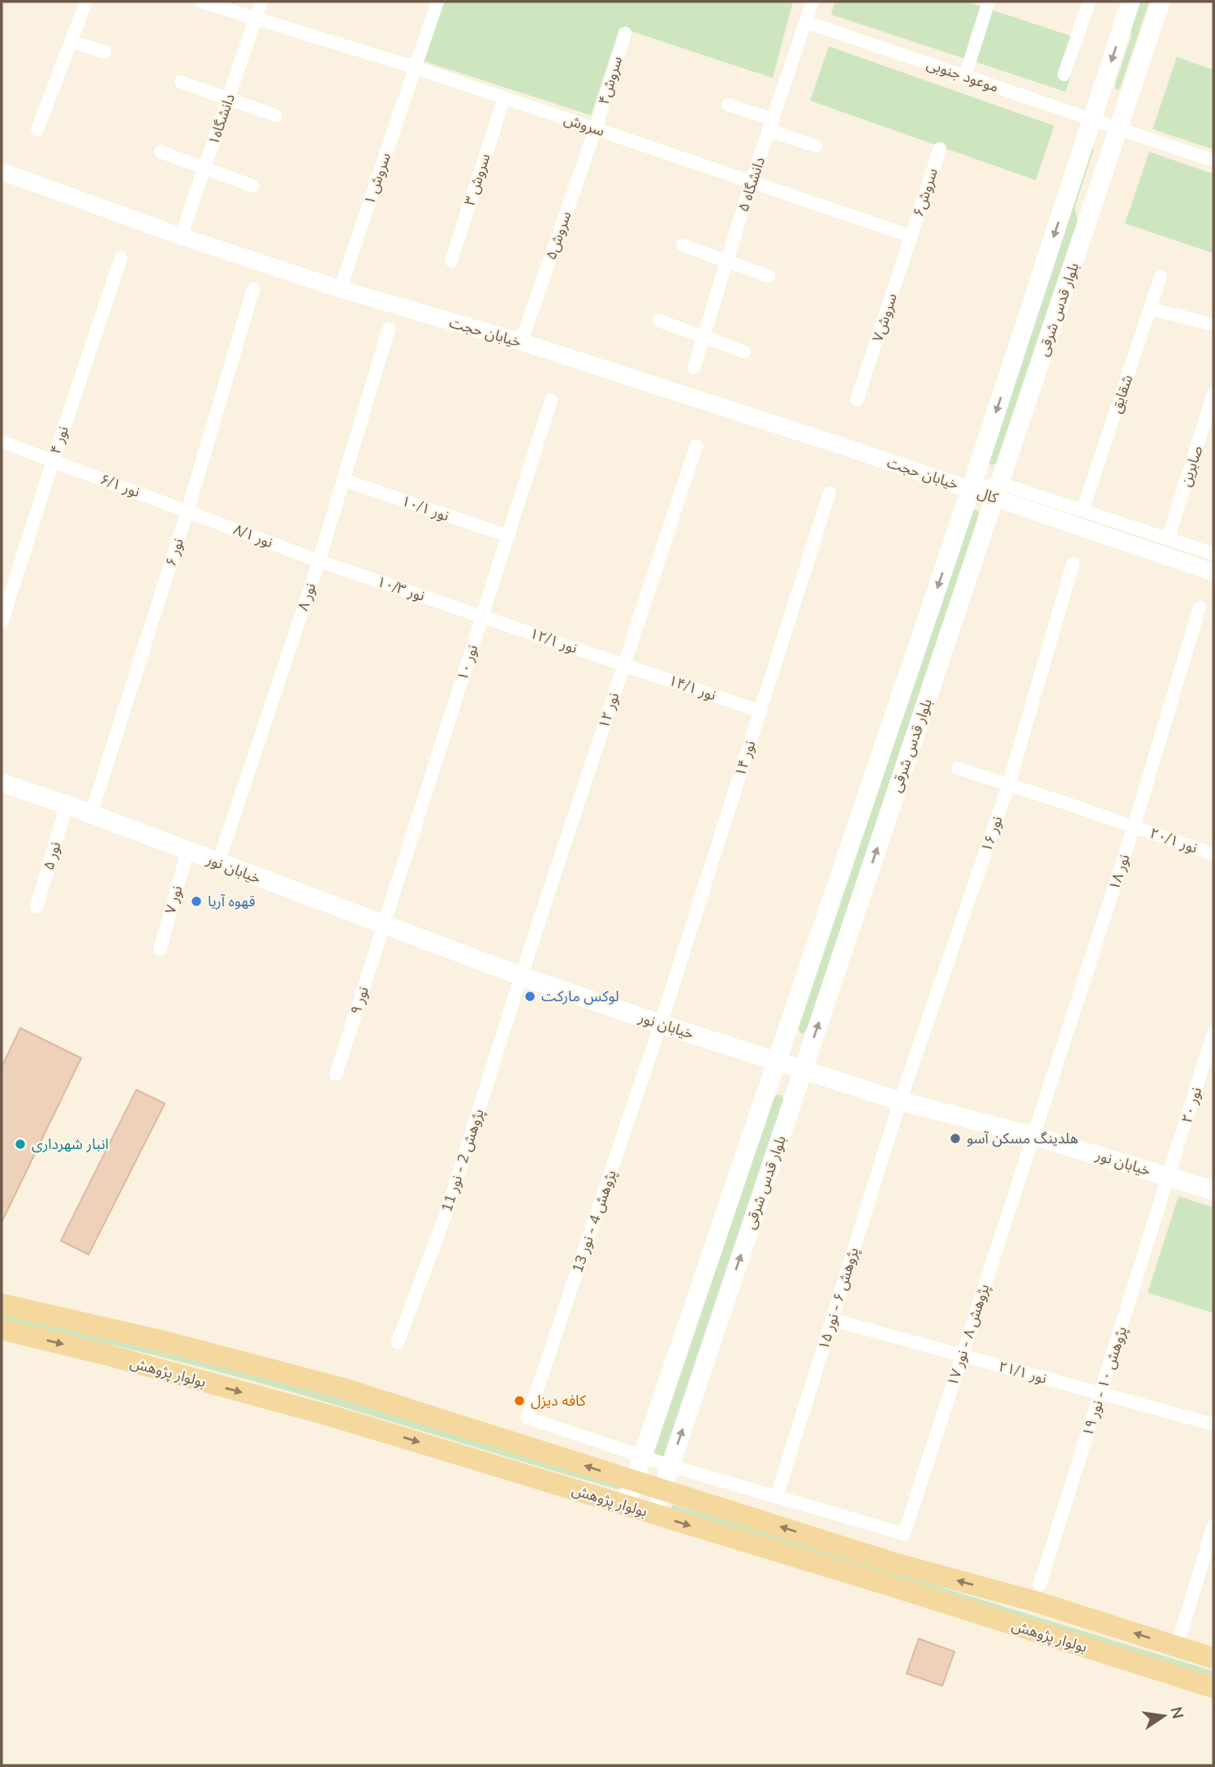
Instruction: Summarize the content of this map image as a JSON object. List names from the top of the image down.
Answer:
{
  "streets": {
    "main road": ["بلوار قدس شرقی", "خیابان نور", "بولوار پژوهش"],
    "street": [
      "موعود جنوبی",
      "سروش۴",
      "دانشگاه۱",
      "سروش",
      "سروش ۱",
      "سروش ۳",
      "دانشگاه ۵",
      "سروش۶",
      "سروش۵",
      "سروش۷",
      "خیابان حجت",
      "شقایق",
      "نور ۴",
      "صابرین",
      "نور ۶/۱",
      "کال",
      "نور ۱۰/۱",
      "نور ۸/۱",
      "نور ۶",
      "نور ۱۰/۳",
      "نور ۸",
      "نور ۱۲/۱",
      "نور ۱۰",
      "نور ۱۴/۱",
      "نور ۱۲",
      "نور ۱۴",
      "نور ۱۶",
      "نور ۲۰/۱",
      "نور ۵",
      "نور ۱۸",
      "نور ۷",
      "نور ۹",
      "نور ۲۰",
      "پژوهش 2 - نور 11",
      "پژوهش 4 - نور 13",
      "پژوهش ۶ - نور ۱۵",
      "پژوهش ۸ - نور ۱۷",
      "نور ۲۱/۱",
      "پژوهش ۱۰ - نور ۱۹"
    ]
  },
  "crossings": [
    ["موعود جنوبی", "دانشگاه ۵"],
    ["موعود جنوبی", "بلوار قدس شرقی"],
    ["سروش۴", "سروش"],
    ["سروش۴", "سروش۵"],
    ["دانشگاه۱", "سروش"],
    ["دانشگاه۱", "خیابان حجت"],
    ["سروش", "سروش ۱"],
    ["سروش", "سروش ۳"],
    ["سروش", "دانشگاه ۵"],
    ["سروش", "سروش۶"],
    ["سروش", "سروش۵"],
    ["سروش", "سروش۷"],
    ["سروش ۱", "خیابان حجت"],
    ["سروش۶", "سروش۷"],
    ["سروش۵", "خیابان حجت"],
    ["بلوار قدس شرقی", "خیابان حجت"],
    ["بلوار قدس شرقی", "کال"],
    ["بلوار قدس شرقی", "خیابان نور"],
    ["بلوار قدس شرقی", "پژوهش 4 - نور 13"],
    ["بلوار قدس شرقی", "بولوار پژوهش"],
    ["خیابان حجت", "کال"],
    ["شقایق", "کال"],
    ["نور ۴", "نور ۶/۱"],
    ["صابرین", "کال"],
    ["نور ۶/۱", "نور ۸/۱"],
    ["نور ۶/۱", "نور ۶"],
    ["نور ۱۰/۱", "نور ۸"],
    ["نور ۱۰/۱", "نور ۱۰"],
    ["نور ۸/۱", "نور ۶"],
    ["نور ۸/۱", "نور ۱۰/۳"],
    ["نور ۸/۱", "نور ۸"],
    ["نور ۶", "خیابان نور"],
    ["نور ۱۰/۳", "نور ۸"],
    ["نور ۱۰/۳", "نور ۱۲/۱"],
    ["نور ۱۰/۳", "نور ۱۰"],
    ["نور ۸", "خیابان نور"],
    ["نور ۱۲/۱", "نور ۱۰"],
    ["نور ۱۲/۱", "نور ۱۴/۱"],
    ["نور ۱۲/۱", "نور ۱۲"],
    ["نور ۱۰", "خیابان نور"],
    ["نور ۱۰", "نور ۹"],
    ["نور ۱۴/۱", "نور ۱۲"],
    ["نور ۱۴/۱", "نور ۱۴"],
    ["نور ۱۲", "خیابان نور"],
    ["نور ۱۲", "پژوهش 2 - نور 11"],
    ["نور ۱۴", "خیابان نور"],
    ["نور ۱۴", "پژوهش 4 - نور 13"],
    ["نور ۱۶", "نور ۲۰/۱"],
    ["نور ۱۶", "خیابان نور"],
    ["نور ۱۶", "پژوهش ۶ - نور ۱۵"],
    ["نور ۲۰/۱", "نور ۱۸"],
    ["نور ۵", "خیابان نور"],
    ["خیابان نور", "نور ۱۸"],
    ["خیابان نور", "نور ۷"],
    ["خیابان نور", "نور ۹"],
    ["خیابان نور", "نور ۲۰"],
    ["خیابان نور", "پژوهش 2 - نور 11"],
    ["خیابان نور", "پژوهش 4 - نور 13"],
    ["خیابان نور", "پژوهش ۶ - نور ۱۵"],
    ["خیابان نور", "پژوهش ۸ - نور ۱۷"],
    ["خیابان نور", "پژوهش ۱۰ - نور ۱۹"],
    ["نور ۱۸", "پژوهش ۸ - نور ۱۷"],
    ["نور ۲۰", "پژوهش ۱۰ - نور ۱۹"],
    ["پژوهش ۶ - نور ۱۵", "پژوهش ۸ - نور ۱۷"],
    ["پژوهش ۶ - نور ۱۵", "نور ۲۱/۱"],
    ["پژوهش ۸ - نور ۱۷", "نور ۲۱/۱"],
    ["نور ۲۱/۱", "پژوهش ۱۰ - نور ۱۹"]
  ],
  "places": [
    "قهوه آریا",
    "لوکس مارکت",
    "هلدینگ مسکن آسو",
    "انبار شهرداری",
    "کافه دیزل"
  ],
  "north": "right"
}
